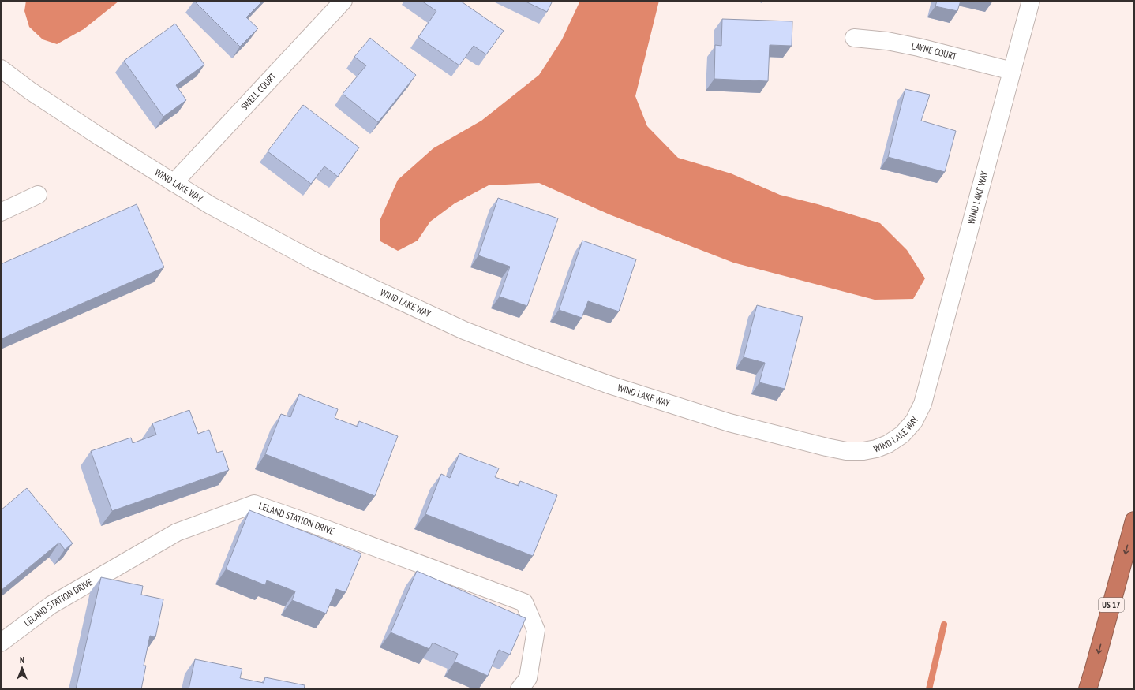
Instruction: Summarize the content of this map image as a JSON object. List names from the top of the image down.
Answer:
{
  "streets": {
    "highway": ["US 17"],
    "street": [
      "LAYNE COURT",
      "SWELL COURT",
      "WIND LAKE WAY",
      "LELAND STATION DRIVE"
    ]
  },
  "crossings": [
    ["LAYNE COURT", "WIND LAKE WAY"],
    ["SWELL COURT", "WIND LAKE WAY"]
  ],
  "north": "top"
}
